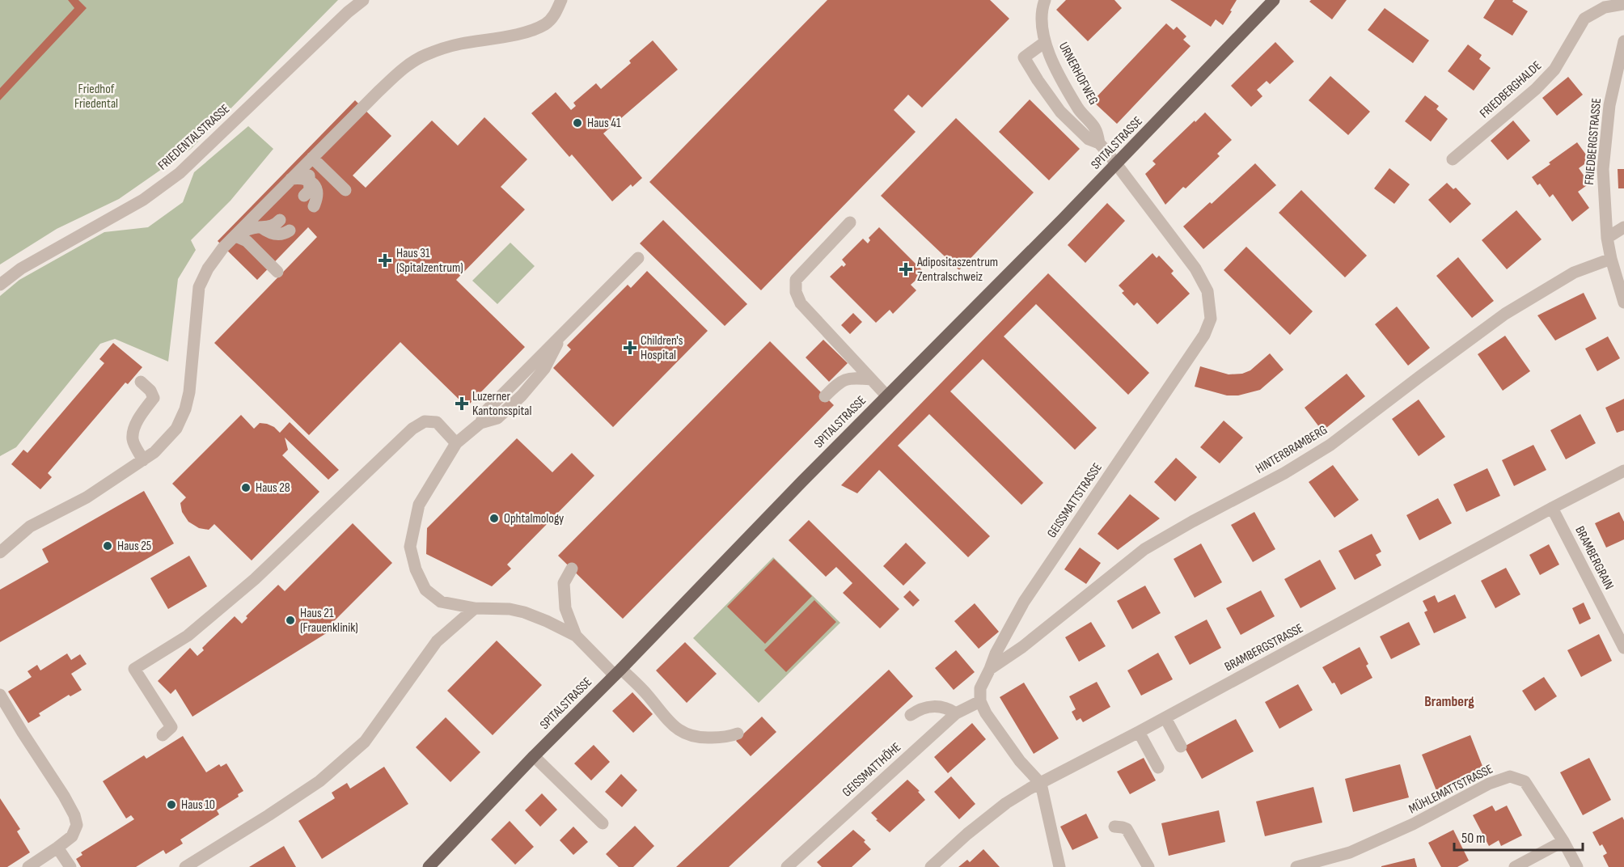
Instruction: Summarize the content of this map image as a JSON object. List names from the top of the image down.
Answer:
{
  "streets": {
    "main road": ["SPITALSTRASSE"],
    "street": [
      "URNERHOFWEG",
      "FRIEDBERGHALDE",
      "FRIEDENTALSTRASSE",
      "FRIEDBERGSTRASSE",
      "HINTERBRAMBERG",
      "GEISSMATTSTRASSE",
      "BRAMBERGRAIN",
      "BRAMBERGSTRASSE",
      "GEISSMATTHÖHE",
      "MÜHLEMATTSTRASSE"
    ]
  },
  "crossings": [
    ["URNERHOFWEG", "SPITALSTRASSE"],
    ["URNERHOFWEG", "GEISSMATTSTRASSE"],
    ["FRIEDBERGSTRASSE", "HINTERBRAMBERG"],
    ["SPITALSTRASSE", "GEISSMATTSTRASSE"],
    ["HINTERBRAMBERG", "GEISSMATTSTRASSE"],
    ["GEISSMATTSTRASSE", "GEISSMATTHÖHE"],
    ["BRAMBERGRAIN", "BRAMBERGSTRASSE"]
  ],
  "districts": ["Bramberg"],
  "parks": ["Friedhof Friedental"],
  "places": {
    "other": [
      "Haus 41",
      "Haus 28",
      "Ophtalmology",
      "Haus 25",
      "Haus 21 (Frauenklinik)",
      "Haus 10"
    ],
    "health": [
      "Haus 31 (Spitalzentrum)",
      "Adipositaszentrum Zentralschweiz",
      "Children's Hospital",
      "Luzerner Kantonsspital"
    ]
  },
  "scale_bar": "50 m"
}
